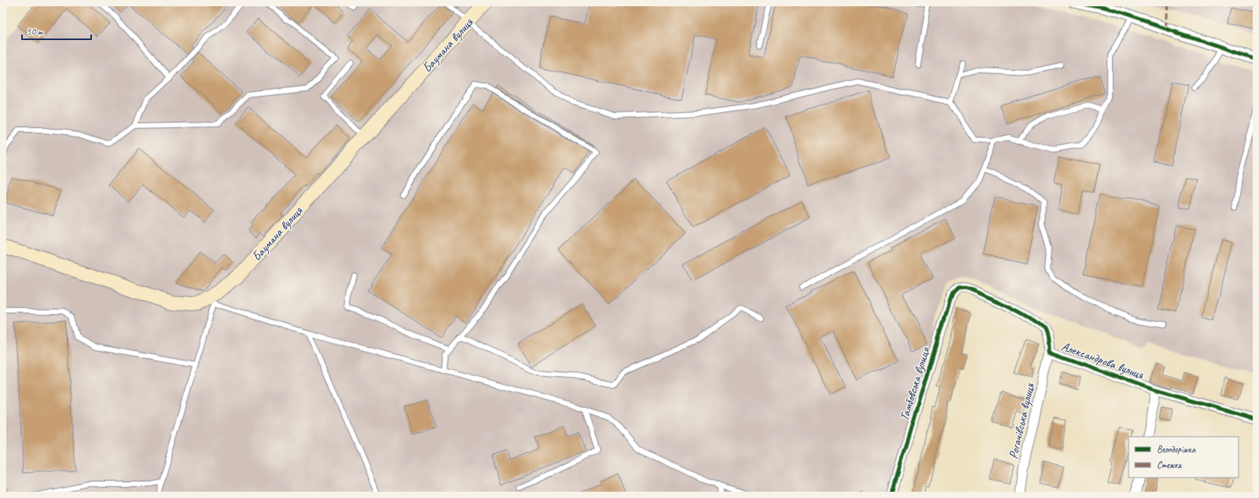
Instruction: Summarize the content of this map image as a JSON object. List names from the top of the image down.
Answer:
{
  "streets": {
    "main road": ["Баумана вулиця"],
    "street": ["Александрова вулиця", "Тамбовська вулиця", "Рогачівська вулиця"]
  },
  "crossings": [
    ["Александрова вулиця", "Тамбовська вулиця"],
    ["Александрова вулиця", "Рогачівська вулиця"]
  ],
  "legend": ["Велодоріжка", "Стежка"],
  "scale_bar": "50 m"
}
